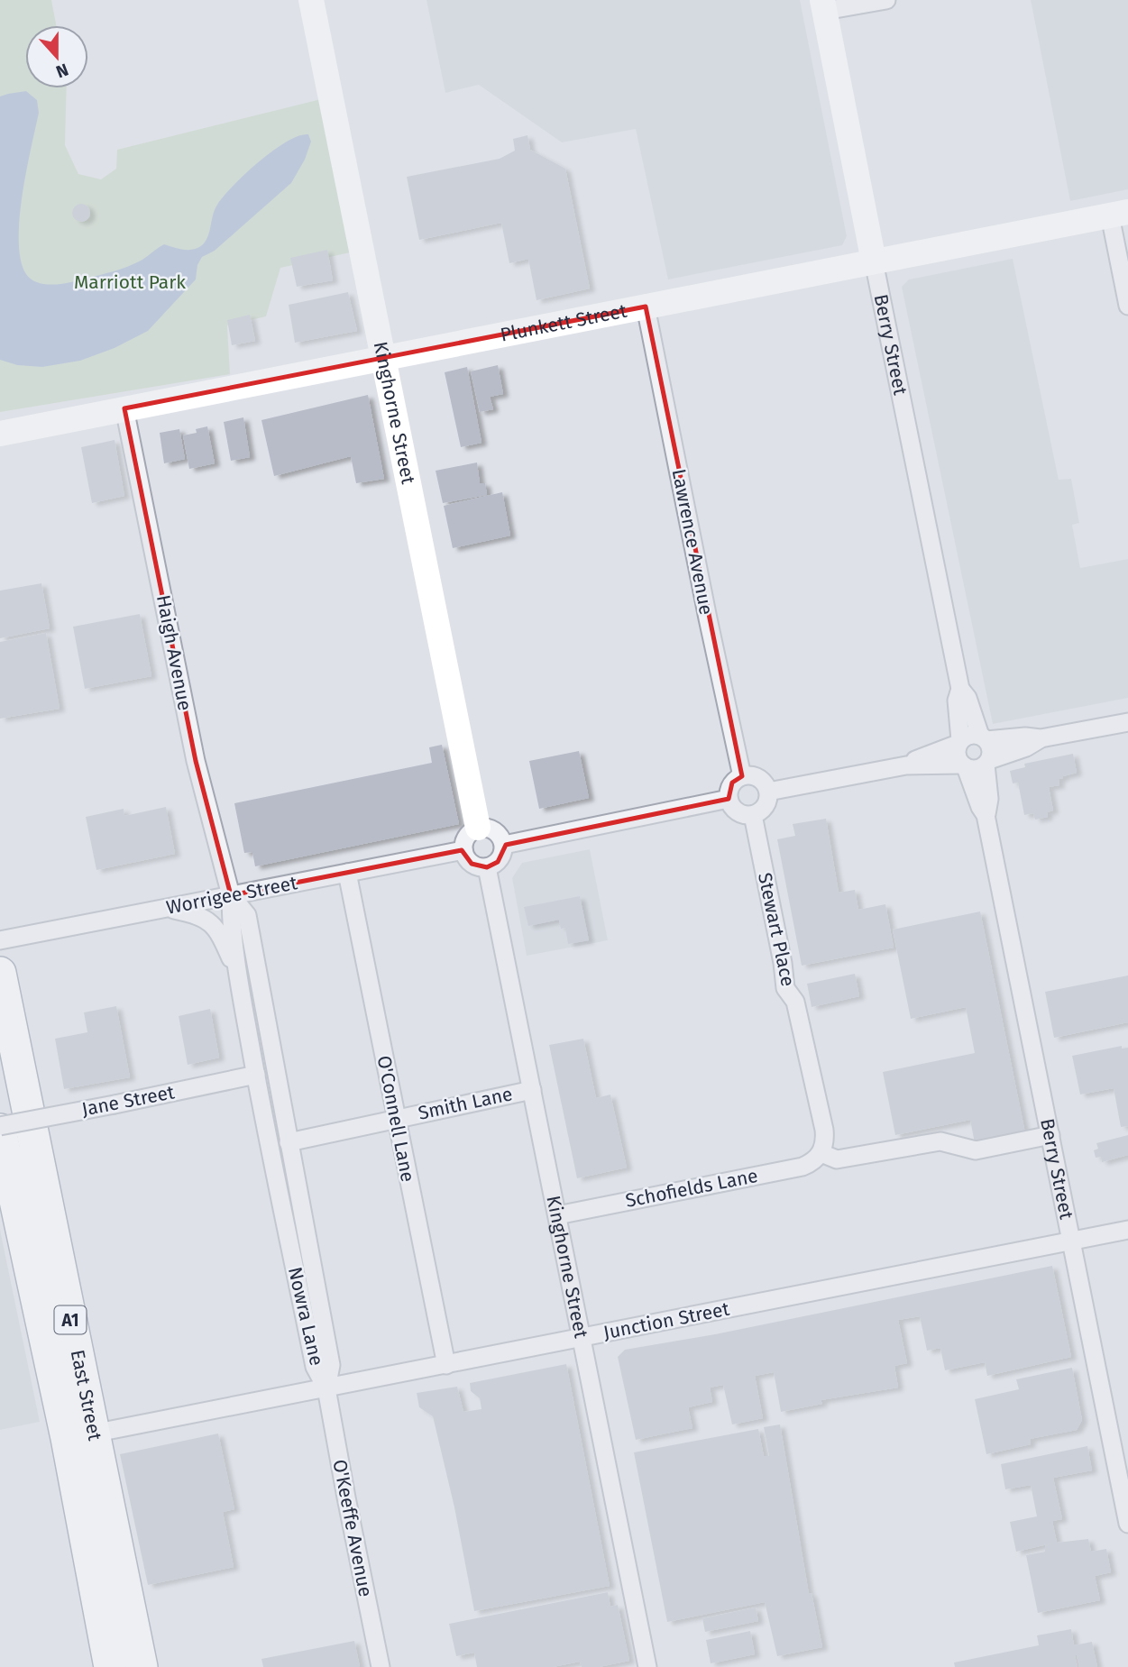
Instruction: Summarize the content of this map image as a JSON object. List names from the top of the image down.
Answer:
{
  "streets": {
    "highway": ["A1", "East Street"],
    "street": [
      "Plunkett Street",
      "Berry Street",
      "Kinghorne Street",
      "Lawrence Avenue",
      "Haigh Avenue",
      "Worrigee Street",
      "Stewart Place",
      "Jane Street",
      "Smith Lane",
      "O'Connell Lane",
      "Schofields Lane",
      "Nowra Lane",
      "Junction Street",
      "O'Keeffe Avenue"
    ]
  },
  "crossings": [
    ["Plunkett Street", "Berry Street"],
    ["Plunkett Street", "Kinghorne Street"],
    ["Plunkett Street", "Lawrence Avenue"],
    ["Plunkett Street", "Haigh Avenue"],
    ["Berry Street", "Junction Street"],
    ["Kinghorne Street", "Worrigee Street"],
    ["Kinghorne Street", "Smith Lane"],
    ["Kinghorne Street", "Schofields Lane"],
    ["Kinghorne Street", "Junction Street"],
    ["Lawrence Avenue", "Stewart Place"],
    ["Haigh Avenue", "Worrigee Street"],
    ["Haigh Avenue", "Nowra Lane"],
    ["Worrigee Street", "O'Connell Lane"],
    ["Worrigee Street", "Nowra Lane"],
    ["Stewart Place", "Schofields Lane"],
    ["Jane Street", "Nowra Lane"],
    ["Jane Street", "East Street"],
    ["Smith Lane", "O'Connell Lane"],
    ["Smith Lane", "Nowra Lane"],
    ["O'Connell Lane", "Junction Street"],
    ["Nowra Lane", "Junction Street"],
    ["Nowra Lane", "O'Keeffe Avenue"],
    ["Junction Street", "East Street"],
    ["Junction Street", "O'Keeffe Avenue"]
  ],
  "parks": ["Marriott Park"],
  "north": "bottom"
}
